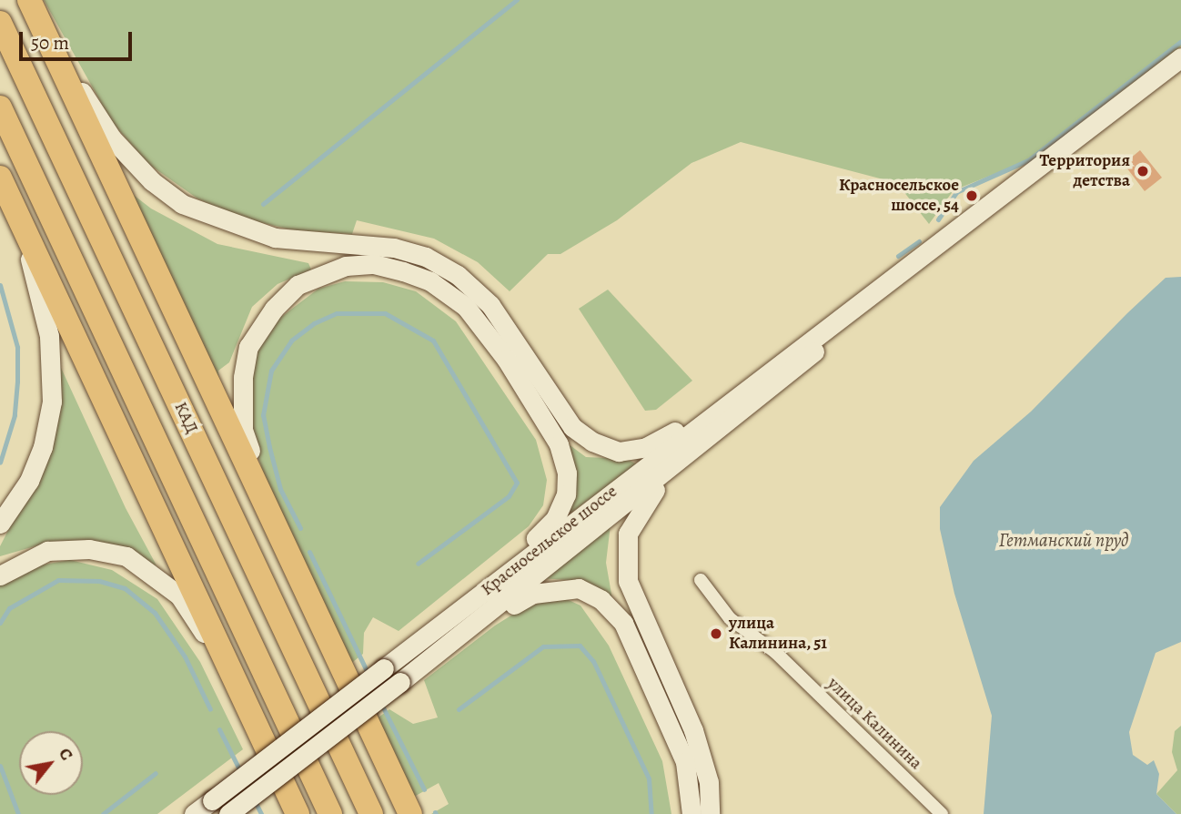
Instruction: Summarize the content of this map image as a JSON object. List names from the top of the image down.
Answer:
{
  "streets": {
    "highway": ["КАД"],
    "main road": ["Красносельское шоссе"],
    "street": ["улица Калинина"]
  },
  "water": ["Гетманский пруд"],
  "places": ["Территория детства", "Красносельское шоссе, 54", "улица Калинина, 51"],
  "scale_bar": "50 m",
  "north": "top right"
}
